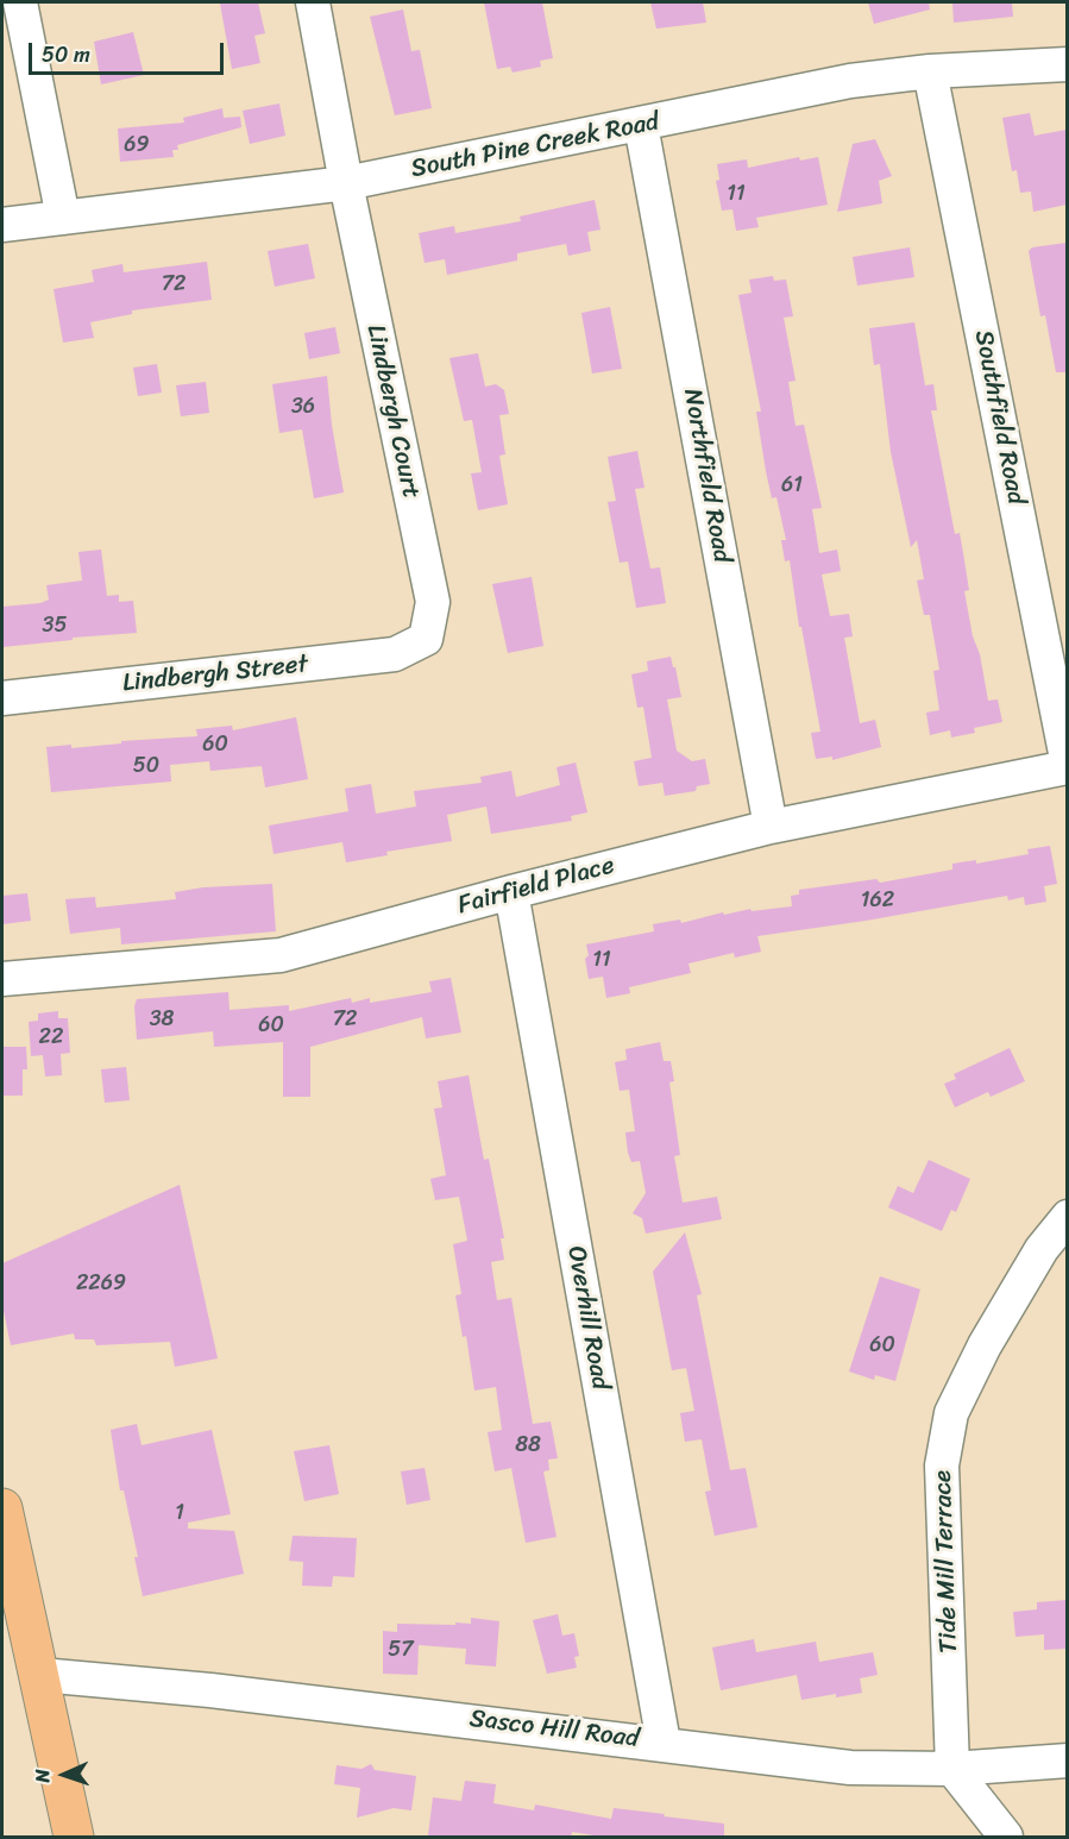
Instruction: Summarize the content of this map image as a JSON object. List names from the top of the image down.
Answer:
{
  "streets": {
    "street": [
      "South Pine Creek Road",
      "Lindbergh Court",
      "Southfield Road",
      "Northfield Road",
      "Lindbergh Street",
      "Fairfield Place",
      "Overhill Road",
      "Tide Mill Terrace",
      "Sasco Hill Road"
    ]
  },
  "crossings": [
    ["South Pine Creek Road", "Lindbergh Court"],
    ["South Pine Creek Road", "Southfield Road"],
    ["South Pine Creek Road", "Northfield Road"],
    ["Lindbergh Court", "Lindbergh Street"],
    ["Southfield Road", "Fairfield Place"],
    ["Northfield Road", "Fairfield Place"],
    ["Fairfield Place", "Overhill Road"],
    ["Overhill Road", "Sasco Hill Road"],
    ["Tide Mill Terrace", "Sasco Hill Road"]
  ],
  "house_numbers": [
    "69",
    "11",
    "72",
    "36",
    "61",
    "35",
    "60",
    "50",
    "162",
    "11",
    "38",
    "72",
    "60",
    "22",
    "2269",
    "60",
    "88",
    "1",
    "57"
  ],
  "scale_bar": "50 m",
  "north": "left"
}
